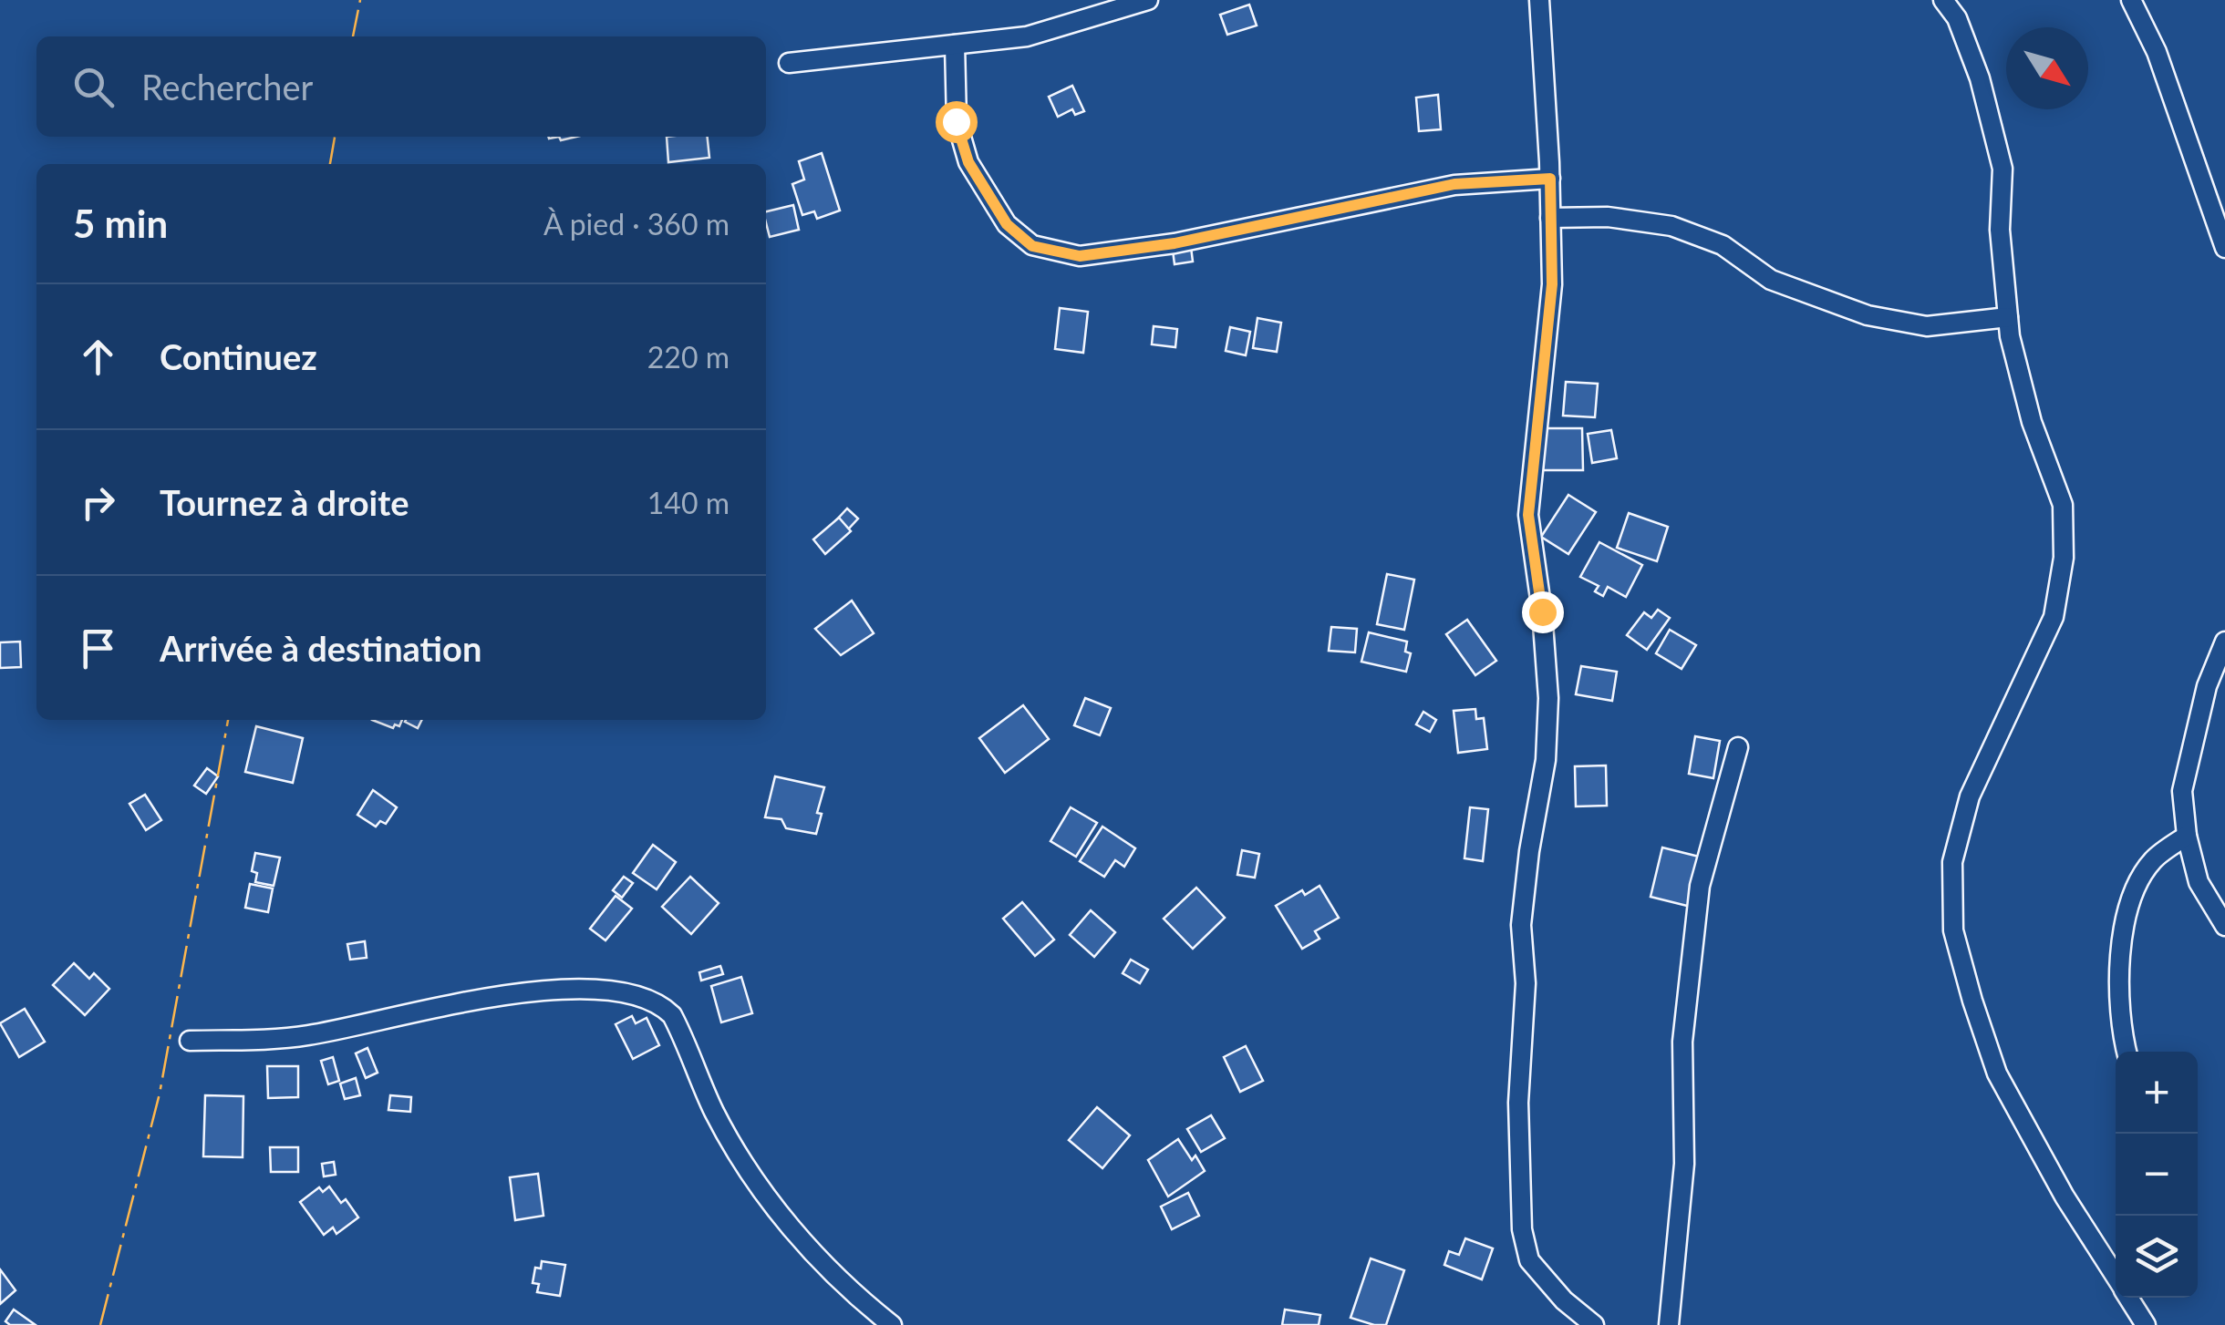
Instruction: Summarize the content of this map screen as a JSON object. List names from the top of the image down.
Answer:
{
  "north": "bottom right",
  "page": {
    "search": "Rechercher",
    "heading": ["5 min", "À pied · 360 m"],
    "list": [
      ["Continuez", "220 m"],
      ["Tournez à droite", "140 m"],
      "Arrivée à destination"
    ],
    "map_buttons": ["+", "−"]
  }
}
